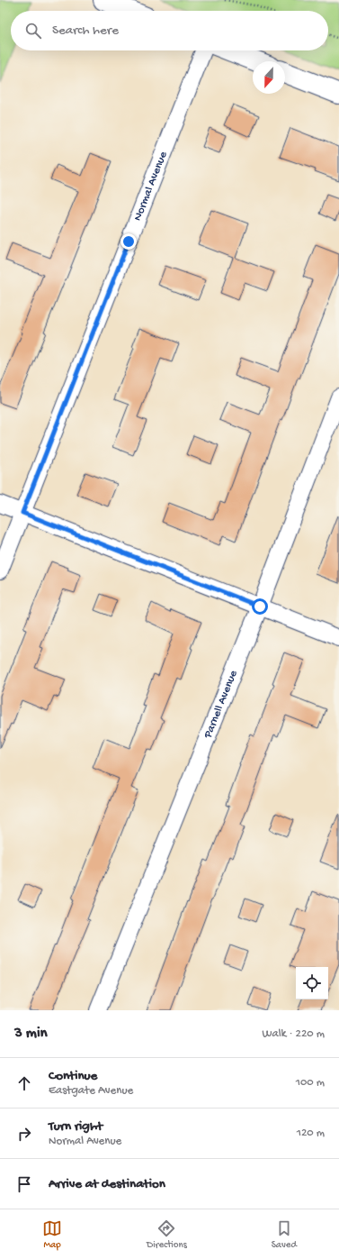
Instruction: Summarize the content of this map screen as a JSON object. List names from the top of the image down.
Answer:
{
  "streets": {
    "street": ["Normal Avenue", "Parnell Avenue"]
  },
  "north": "bottom",
  "page": {
    "search": "Search here",
    "heading": ["3 min", "Walk · 220 m"],
    "list": [
      ["Continue", "Eastgate Avenue", "100 m"],
      ["Turn right", "Normal Avenue", "120 m"],
      "Arrive at destination"
    ],
    "nav": ["Map", "Directions", "Saved"]
  }
}
